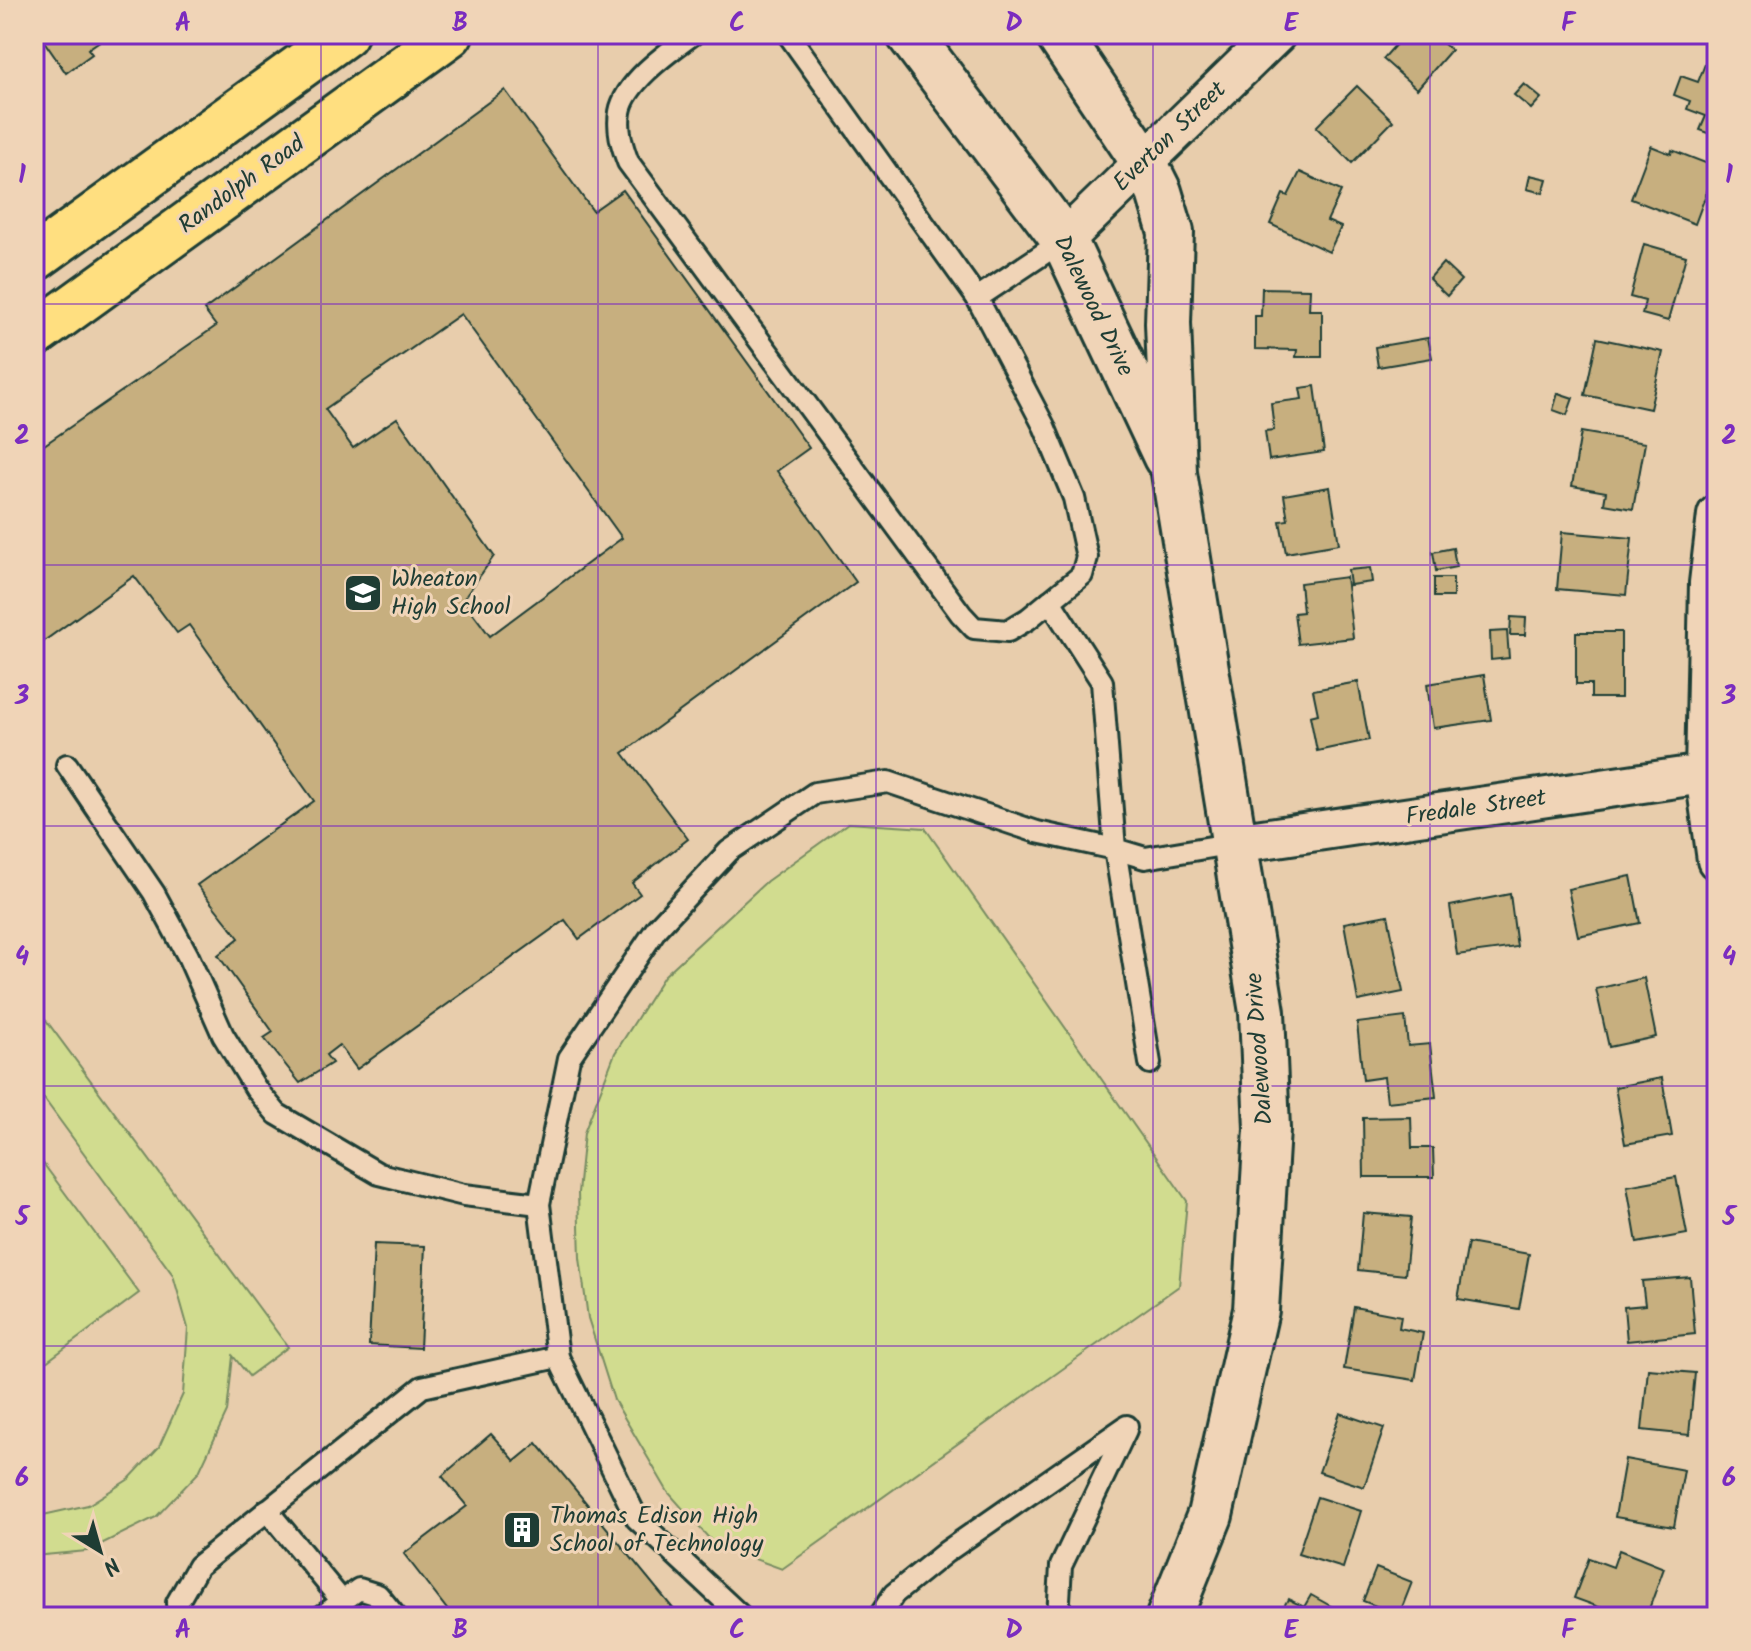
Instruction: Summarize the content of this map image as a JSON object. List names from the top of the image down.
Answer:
{
  "streets": {
    "main road": ["Randolph Road"],
    "street": ["Everton Street", "Dalewood Drive", "Fredale Street"]
  },
  "crossings": [
    ["Everton Street", "Dalewood Drive"],
    ["Dalewood Drive", "Fredale Street"]
  ],
  "places": {
    "school or university": ["Wheaton High School"],
    "building": ["Thomas Edison High School of Technology"]
  },
  "north": "bottom right",
  "grid": {
    "columns": [
      "A",
      "B",
      "C",
      "D",
      "E",
      "F"
    ],
    "rows": [
      "1",
      "2",
      "3",
      "4",
      "5",
      "6"
    ]
  }
}
